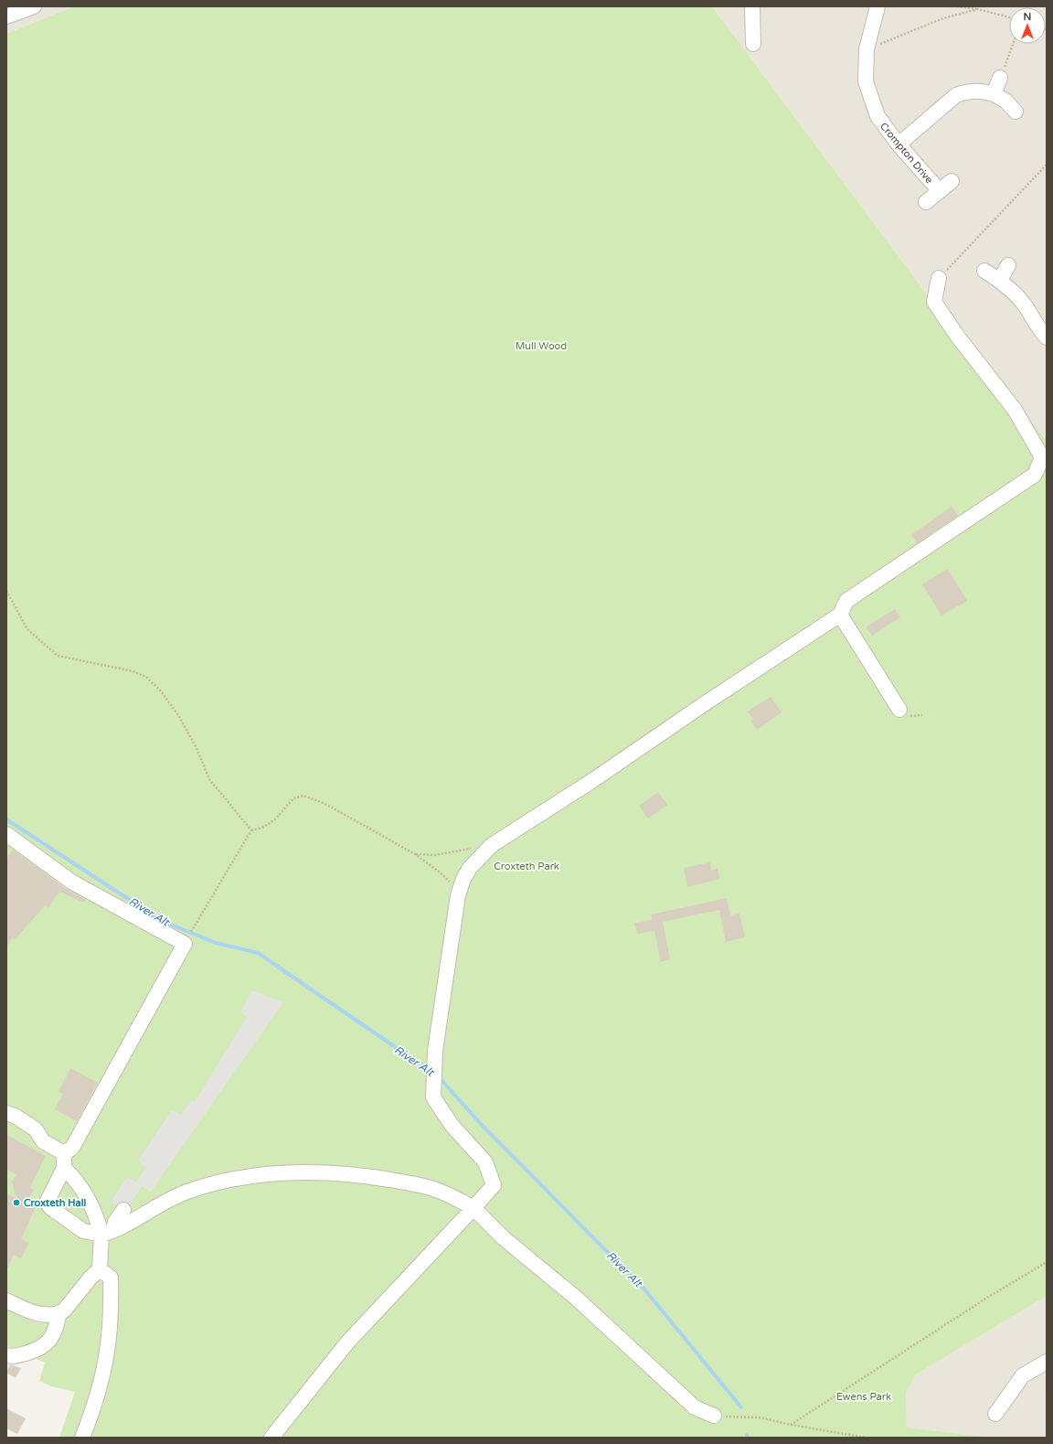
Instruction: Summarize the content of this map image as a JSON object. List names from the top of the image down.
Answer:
{
  "streets": {
    "street": ["Crompton Drive"]
  },
  "water": ["River Alt"],
  "parks": ["Mull Wood", "Croxteth Park", "Ewens Park"],
  "places": ["Croxteth Hall"],
  "north": "top"
}
